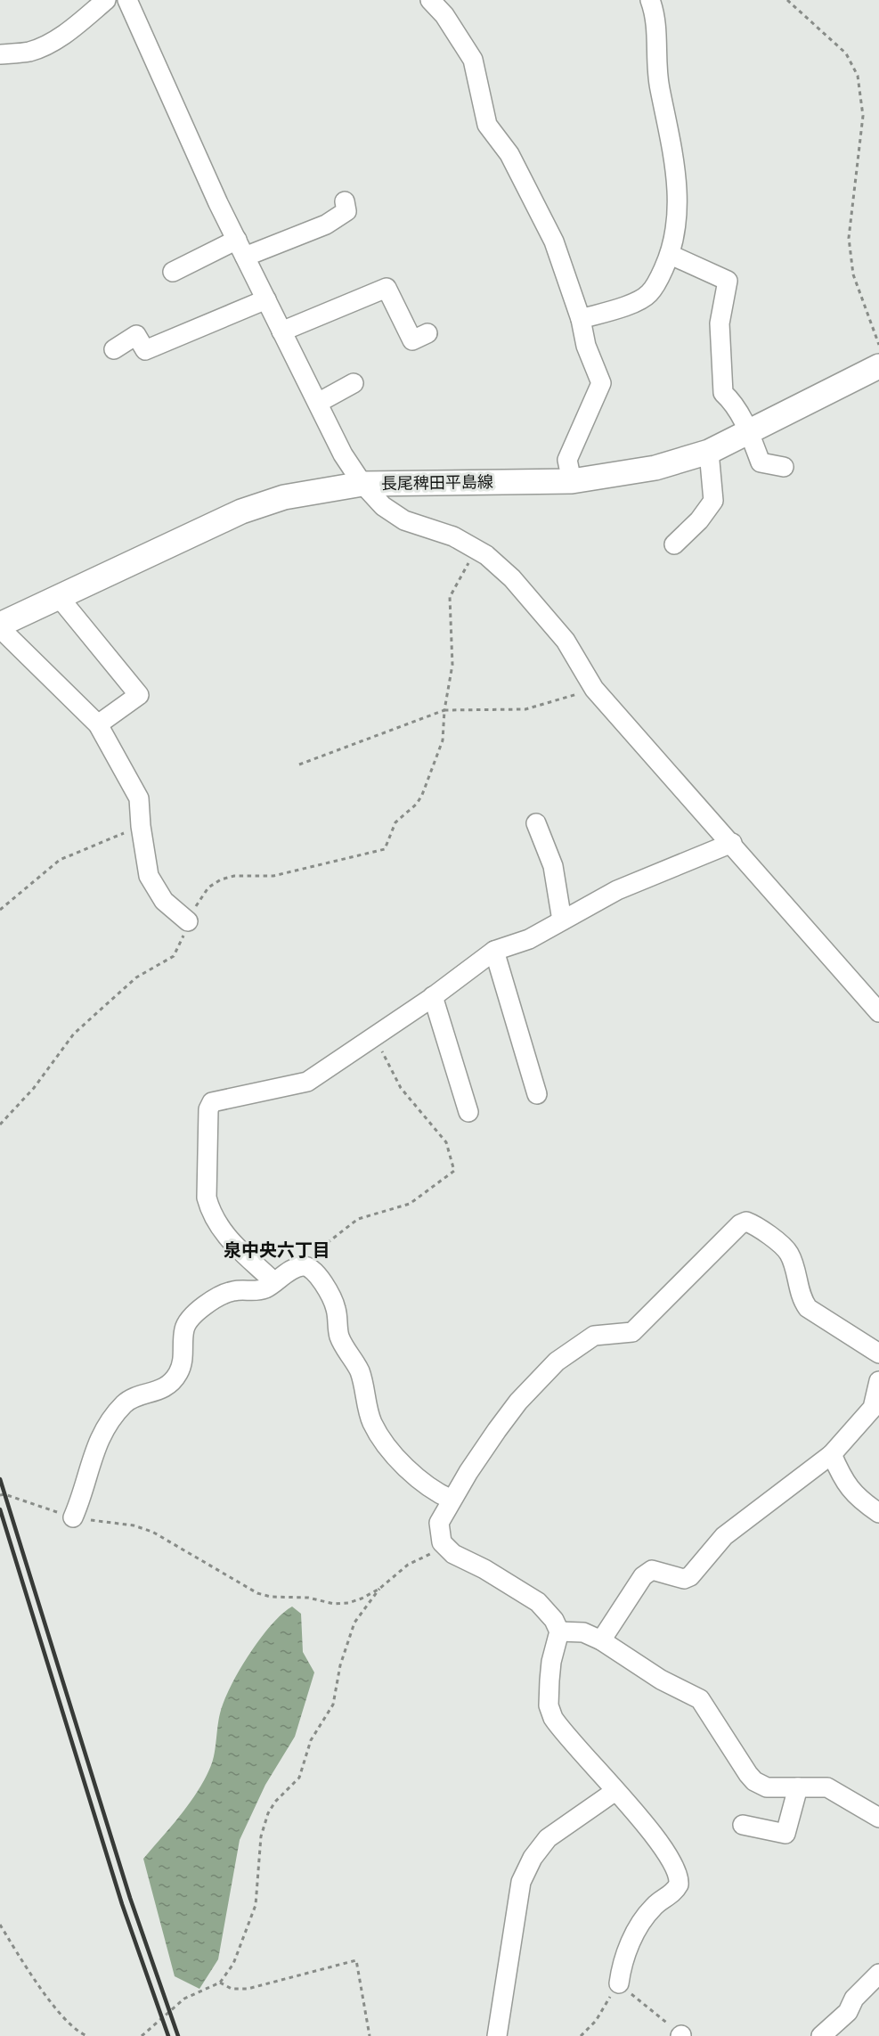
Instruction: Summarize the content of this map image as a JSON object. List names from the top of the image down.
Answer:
{
  "streets": {
    "main road": ["長尾稗田平島線"]
  },
  "districts": ["泉中央六丁目"]
}
